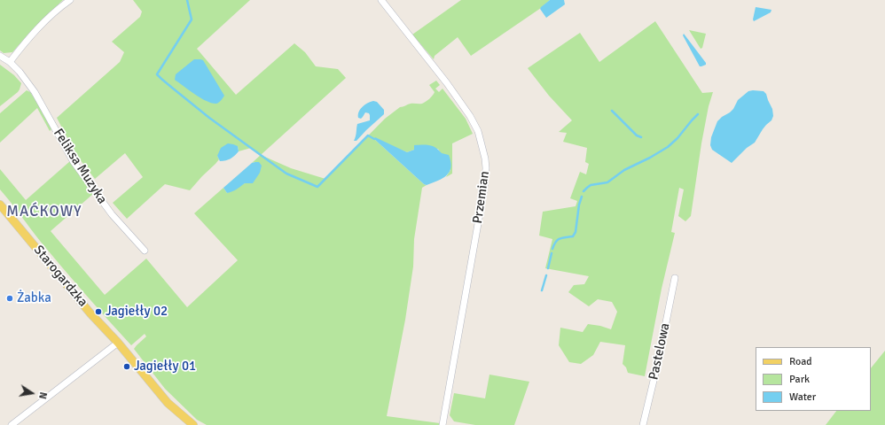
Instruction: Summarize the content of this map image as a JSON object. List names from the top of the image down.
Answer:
{
  "streets": {
    "main road": ["Starogardzka"],
    "street": ["Feliksa Muzyka", "Przemian", "Pastelowa"]
  },
  "districts": ["MAĆKOWY"],
  "places": ["Żabka", "Jagiełły 02", "Jagiełły 01"],
  "legend": ["Road", "Park", "Water"],
  "north": "right"
}
